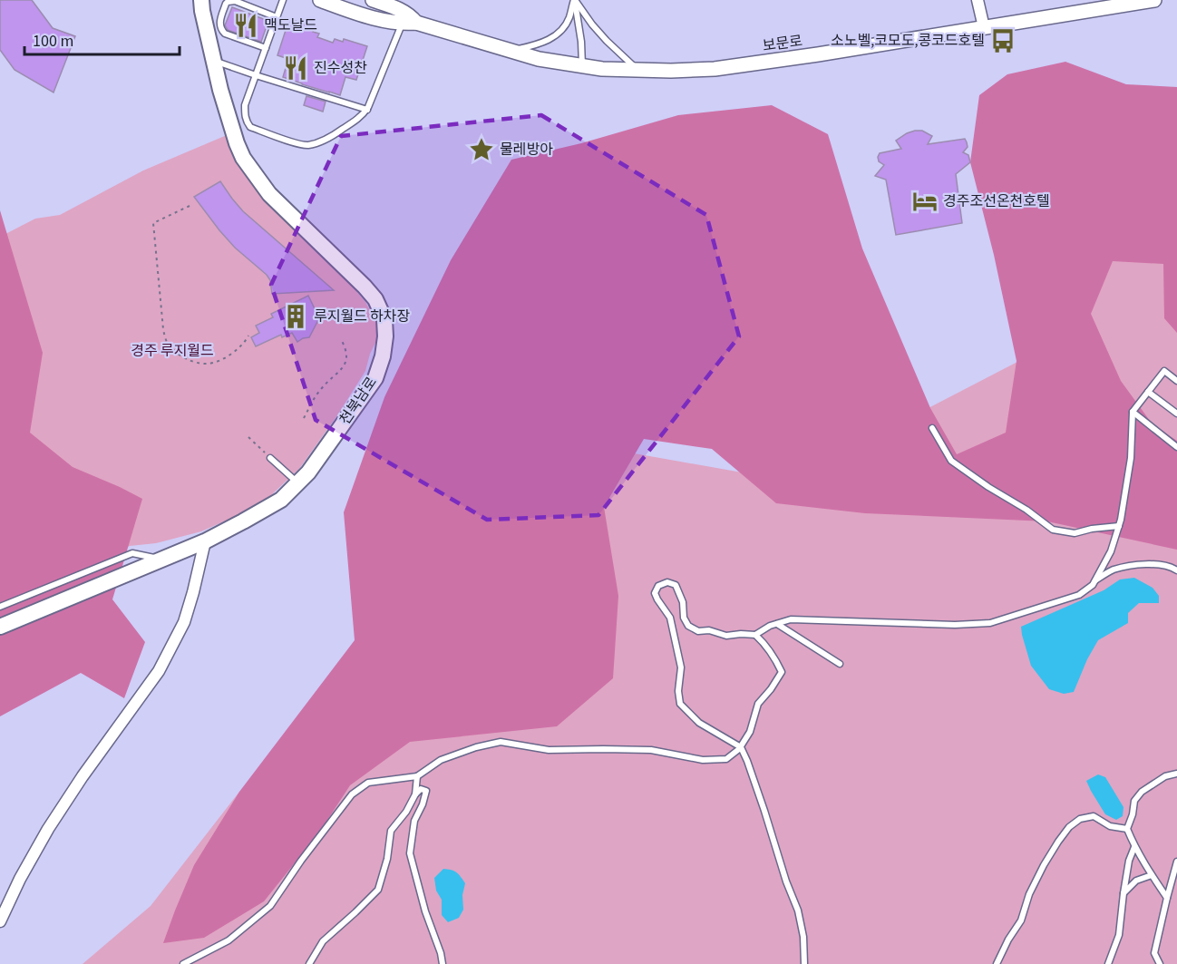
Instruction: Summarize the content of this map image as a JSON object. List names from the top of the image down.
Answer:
{
  "streets": {
    "main road": ["천북남로"],
    "street": ["보문로"]
  },
  "parks": ["경주 루지월드"],
  "places": {
    "restaurant": ["맥도날드", "진수성찬"],
    "bus stop": ["소노벨,코모도,콩코드호텔"],
    "place": ["물레방아"],
    "hotel": ["경주조선온천호텔"],
    "building": ["루지월드 하차장"]
  },
  "scale_bar": "100 m"
}
